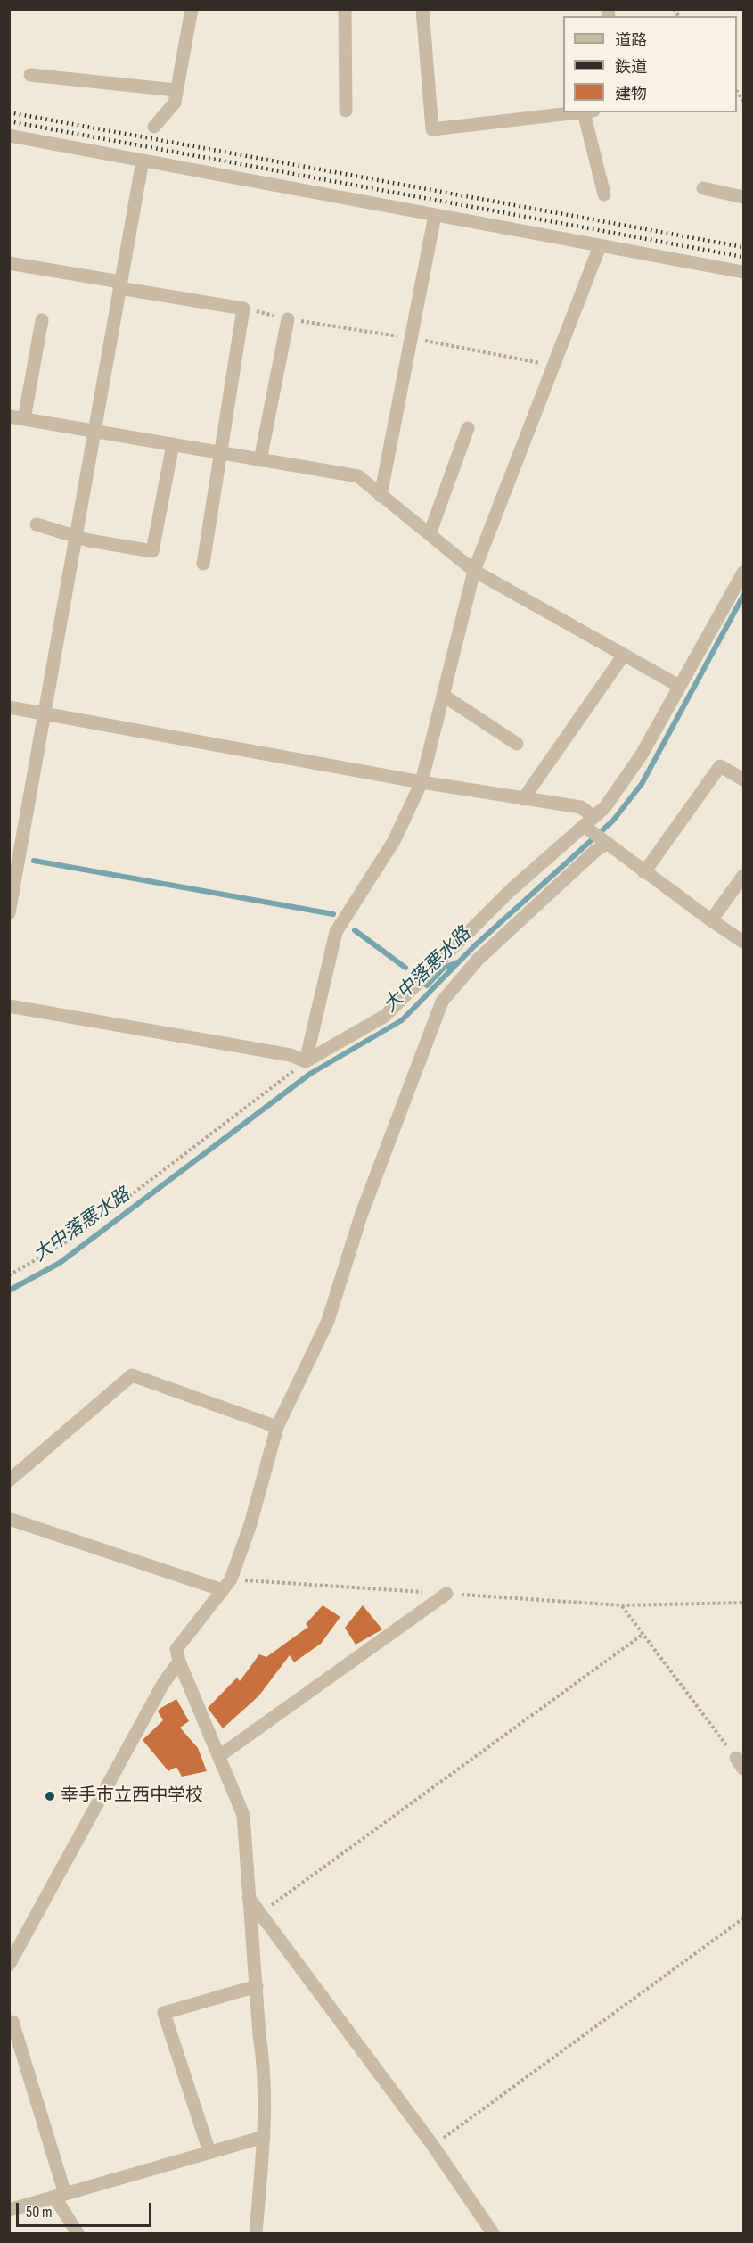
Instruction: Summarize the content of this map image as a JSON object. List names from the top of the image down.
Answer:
{
  "water": ["大中落悪水路"],
  "places": ["幸手市立西中学校"],
  "legend": ["道路", "鉄道", "建物"],
  "scale_bar": "50 m"
}
